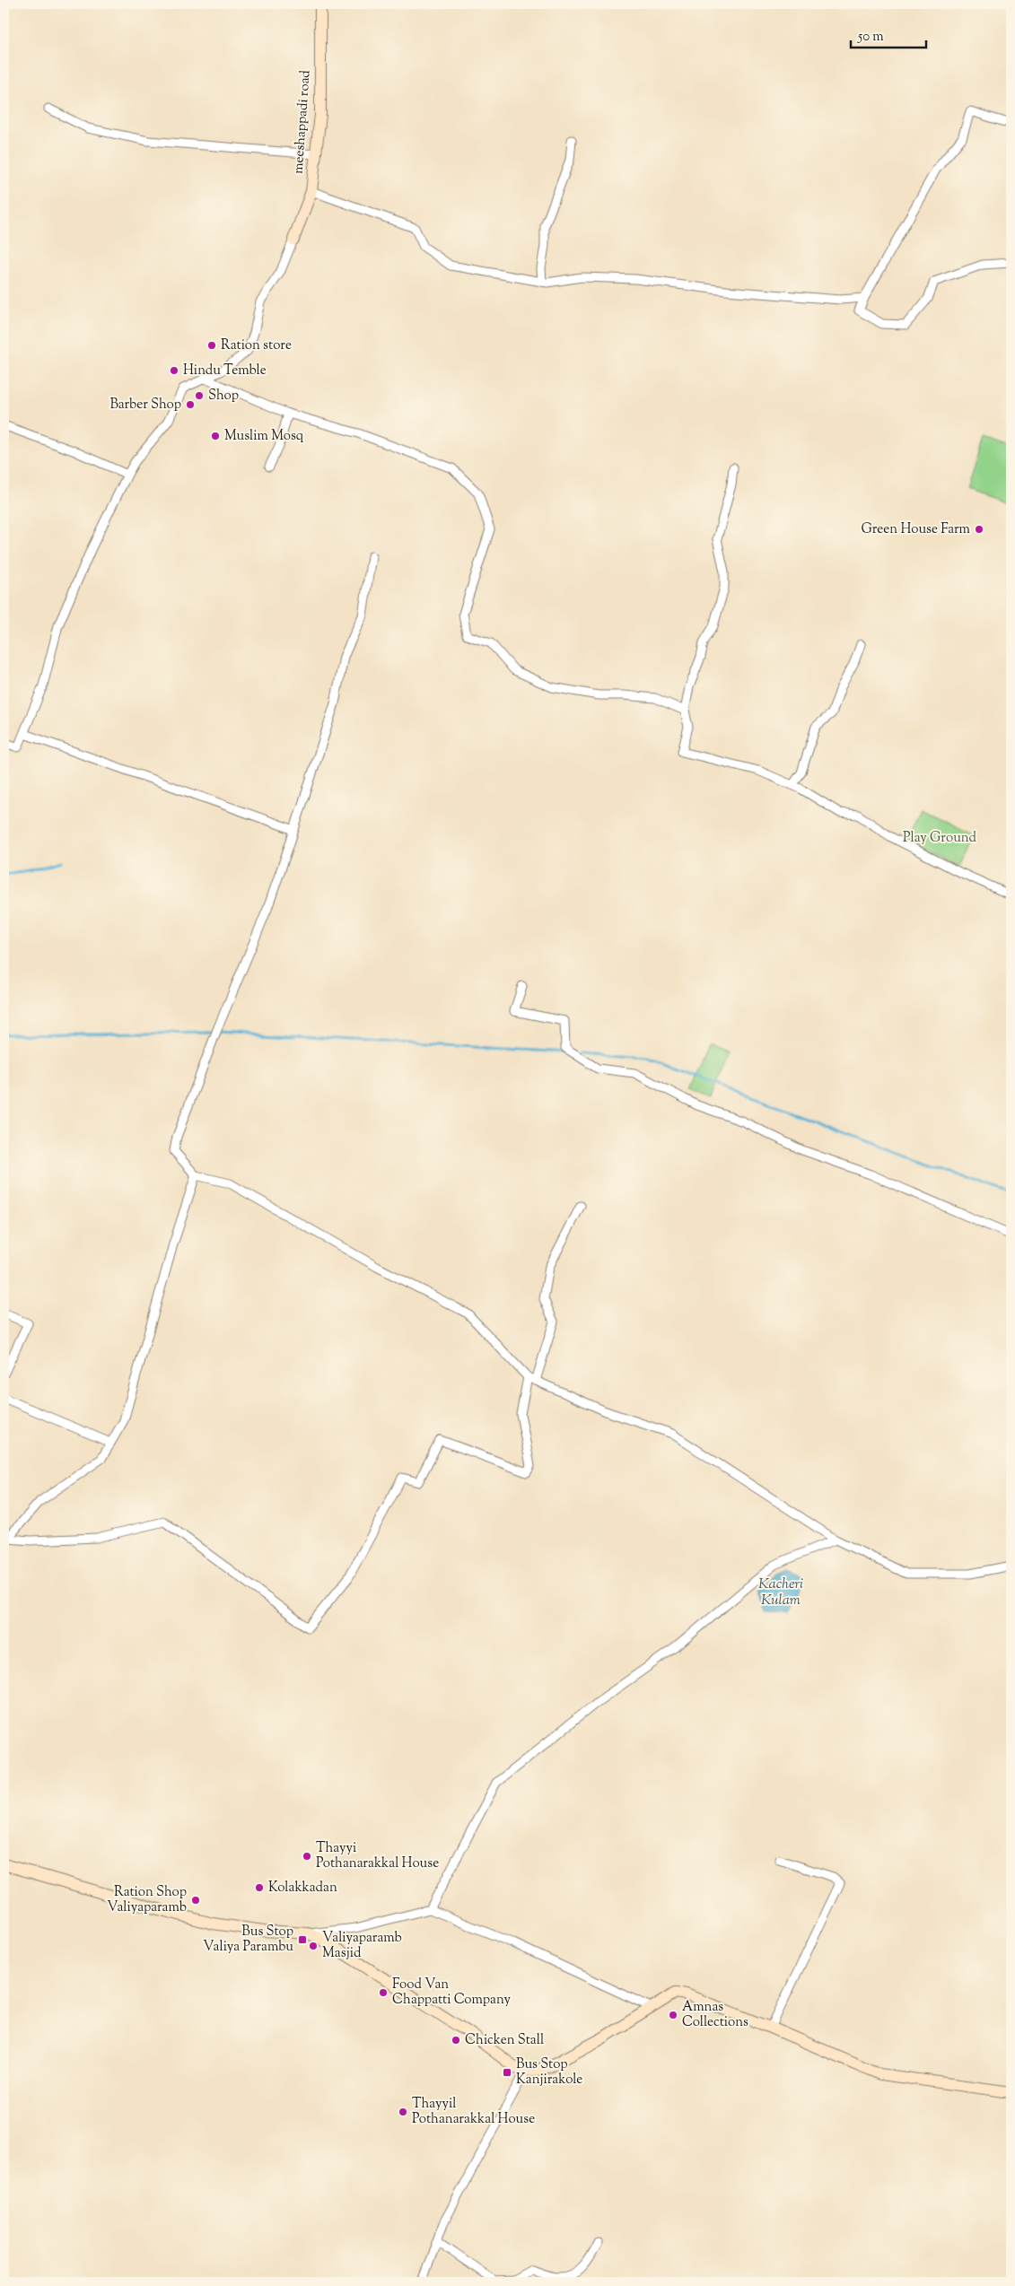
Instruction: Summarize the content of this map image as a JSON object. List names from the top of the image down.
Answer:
{
  "streets": {
    "main road": ["meeshappadi road"]
  },
  "water": ["Kacheri Kulam"],
  "parks": ["Play Ground"],
  "places": {
    "other": [
      "Ration store",
      "Hindu Temble",
      "Shop",
      "Barber Shop",
      "Muslim Mosq",
      "Green House Farm",
      "Thayyi Pothanarakkal House",
      "Kolakkadan",
      "Ration Shop Valiyaparamb",
      "Valiyaparamb Masjid",
      "Food Van Chappatti Company",
      "Amnas Collections",
      "Chicken Stall",
      "Thayyil Pothanarakkal House"
    ],
    "transit": ["Bus Stop Valiya Parambu", "Bus Stop Kanjirakole"]
  },
  "scale_bar": "50 m"
}
